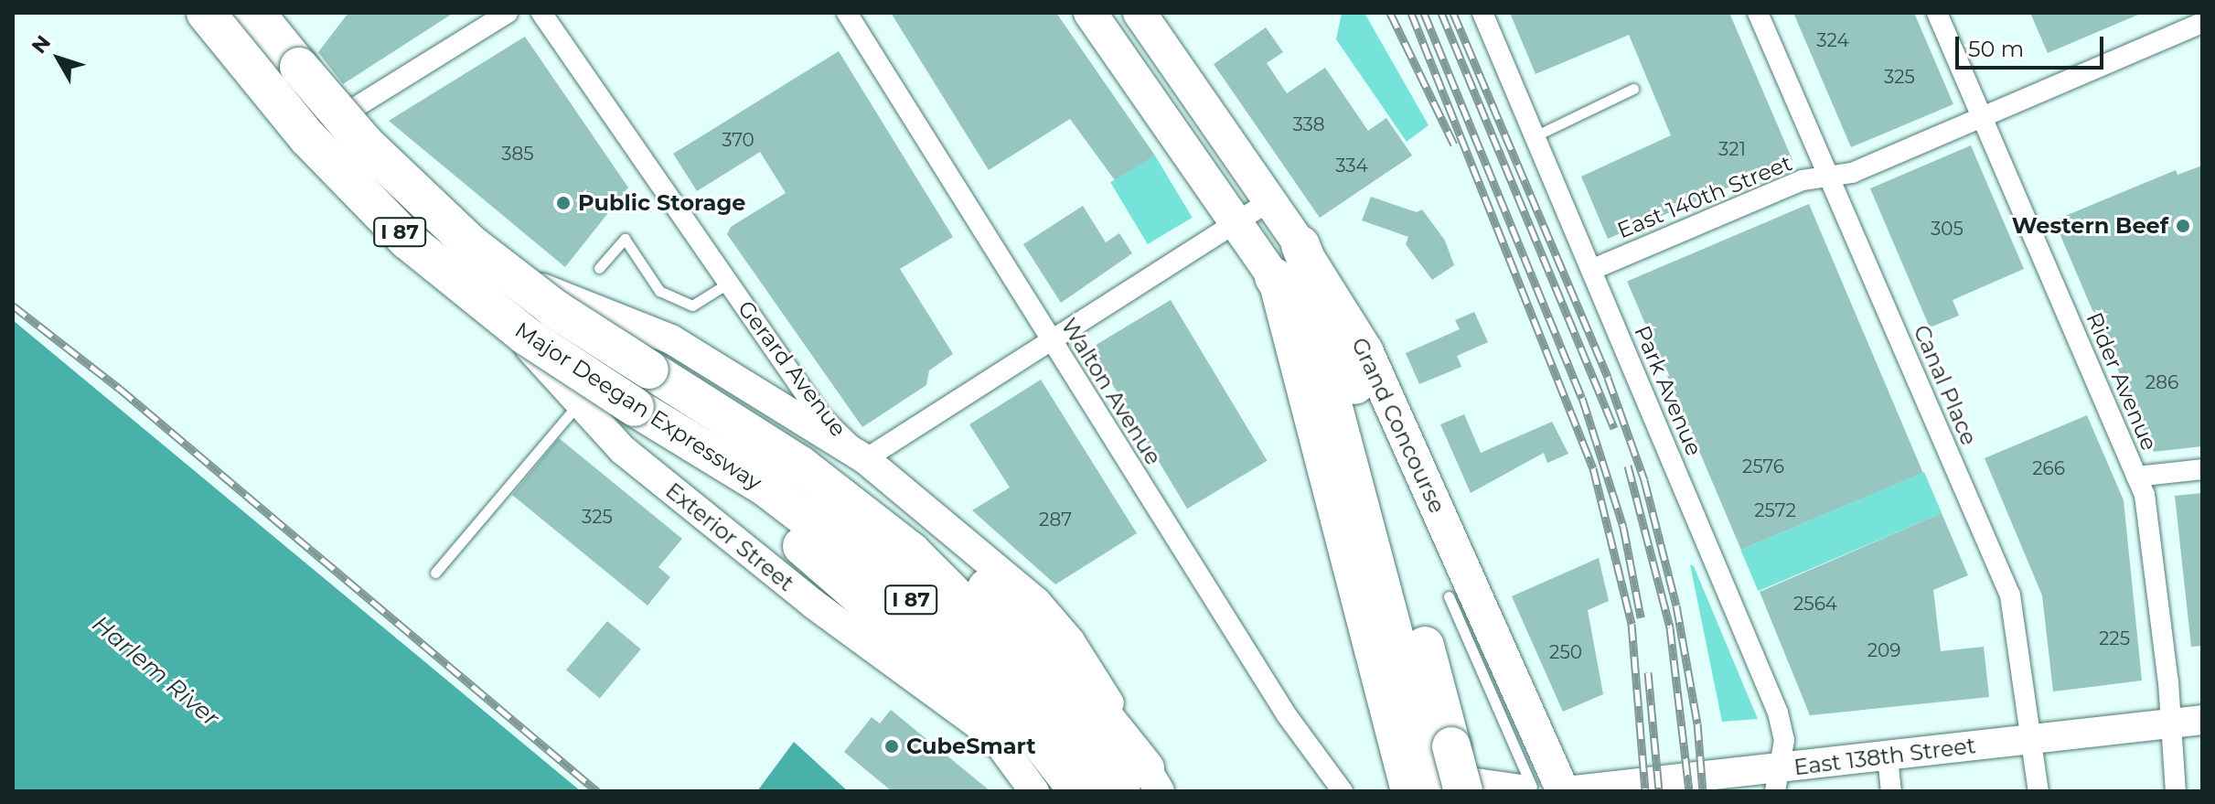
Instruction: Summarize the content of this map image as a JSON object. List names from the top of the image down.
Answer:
{
  "streets": {
    "highway": ["I 87", "Major Deegan Expressway"],
    "main road": [
      "Gerard Avenue",
      "Grand Concourse",
      "Exterior Street",
      "East 138th Street"
    ],
    "street": [
      "East 140th Street",
      "Rider Avenue",
      "Canal Place",
      "Park Avenue",
      "Walton Avenue"
    ]
  },
  "crossings": [
    ["East 140th Street", "Rider Avenue"],
    ["East 140th Street", "Canal Place"],
    ["East 140th Street", "Park Avenue"],
    ["Gerard Avenue", "Major Deegan Expressway"],
    ["Gerard Avenue", "Exterior Street"],
    ["Rider Avenue", "East 138th Street"],
    ["Canal Place", "East 138th Street"],
    ["Park Avenue", "East 138th Street"],
    ["Grand Concourse", "East 138th Street"]
  ],
  "water": ["Harlem River"],
  "places": ["Public Storage", "Western Beef", "CubeSmart"],
  "house_numbers": [
    "324",
    "325",
    "338",
    "370",
    "321",
    "385",
    "334",
    "305",
    "286",
    "2576",
    "266",
    "2572",
    "325",
    "287",
    "2564",
    "225",
    "209",
    "250"
  ],
  "scale_bar": "50 m",
  "north": "top left"
}
